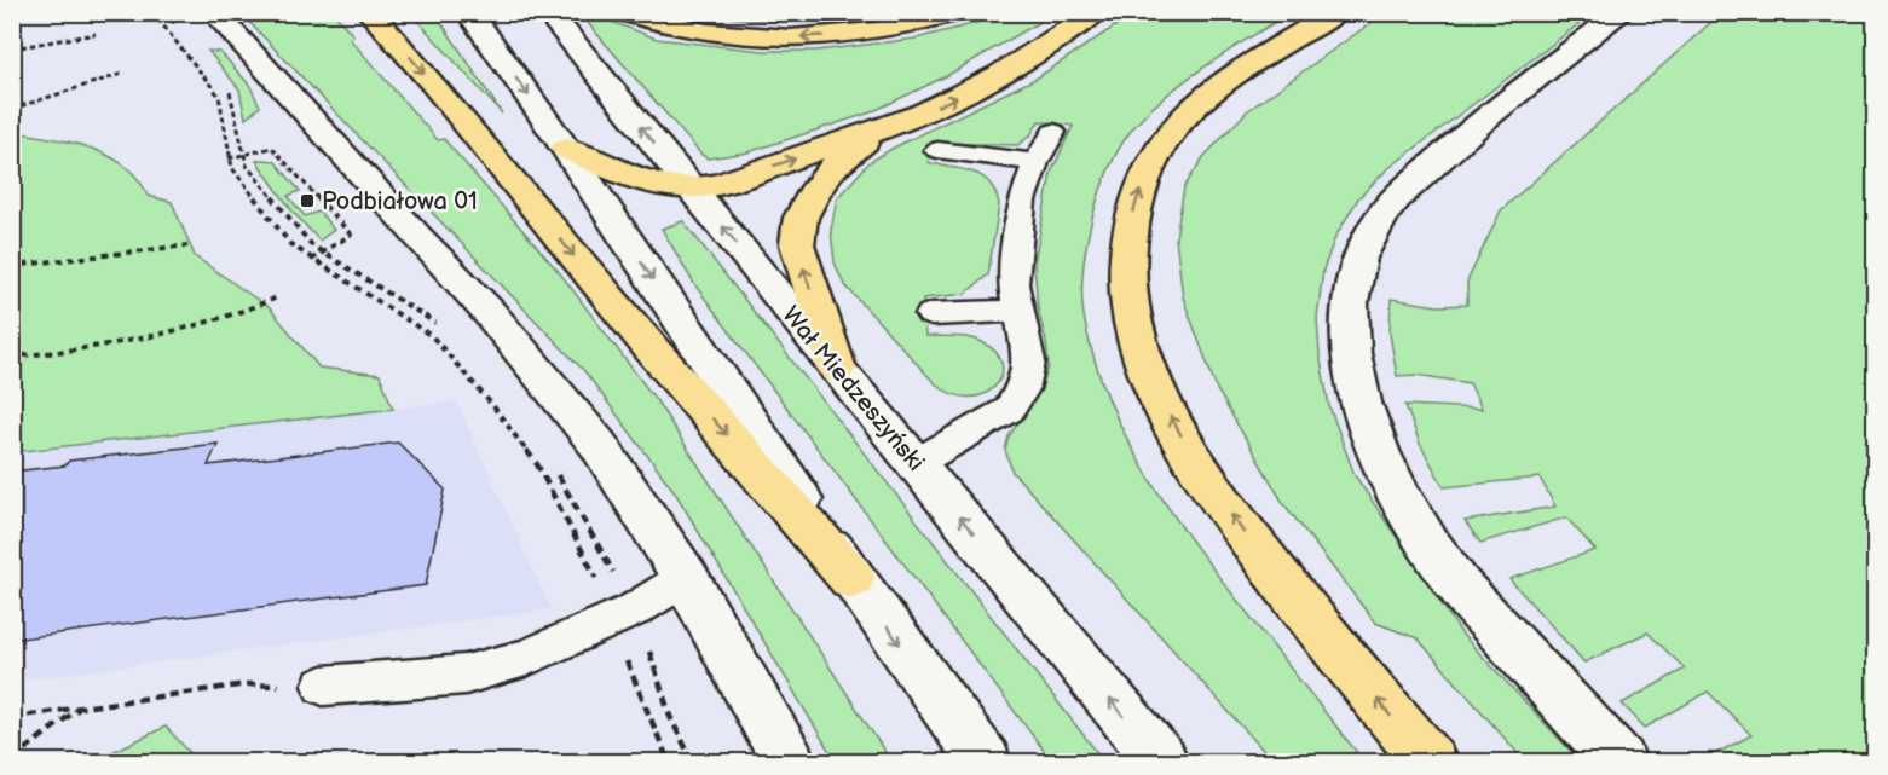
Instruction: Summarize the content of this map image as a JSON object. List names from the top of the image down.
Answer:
{
  "streets": {
    "street": ["Wał Miedzeszyński"]
  },
  "places": {
    "transit": ["Podbiałowa 01"]
  }
}
